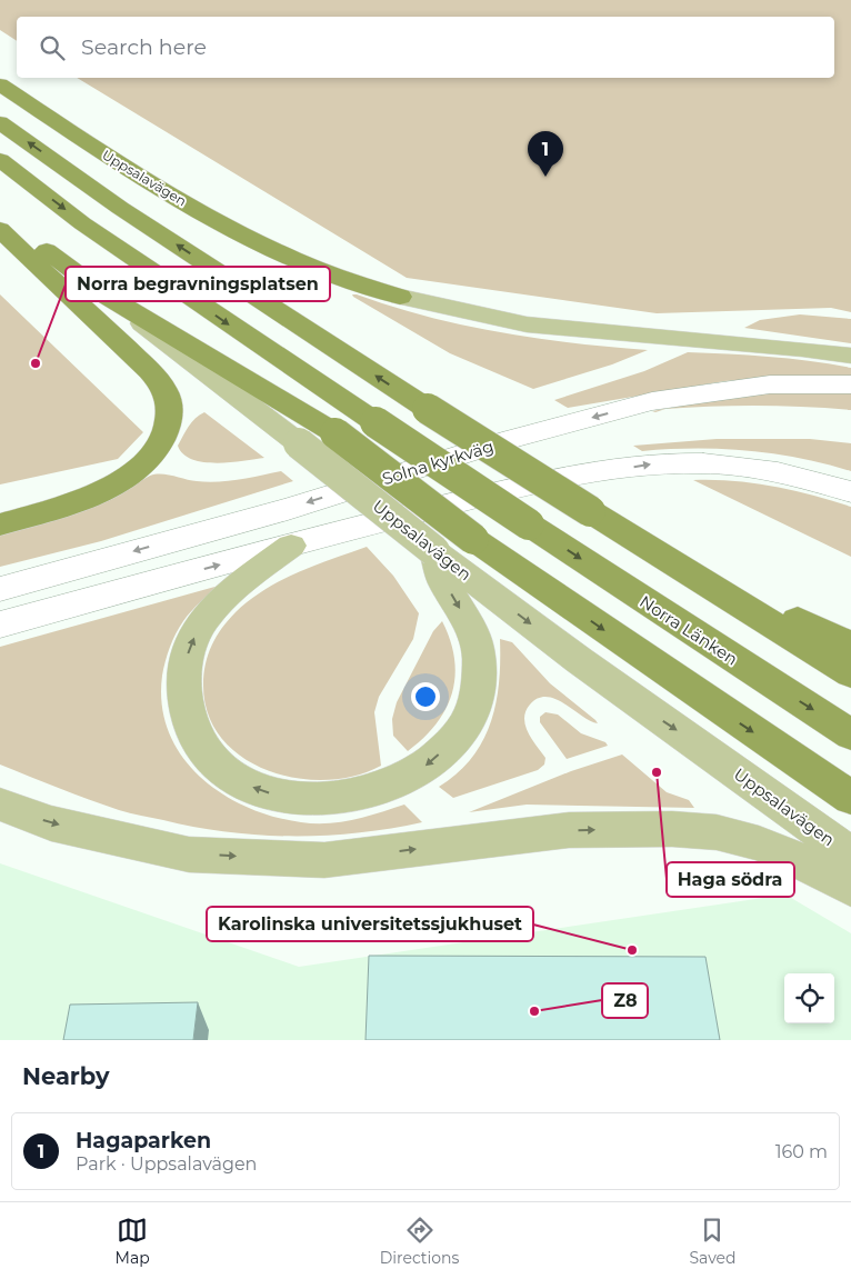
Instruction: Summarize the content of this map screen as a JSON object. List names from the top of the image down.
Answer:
{
  "streets": {
    "highway": ["Uppsalavägen", "Norra Länken"],
    "street": ["Solna kyrkväg"]
  },
  "places": [
    "Norra begravningsplatsen",
    "Haga södra",
    "Karolinska universitetssjukhuset",
    "Z8"
  ],
  "page": {
    "search": "Search here",
    "pins": "1",
    "heading": "Nearby",
    "list": [
      {
        "mark": "1",
        "name": "Hagaparken",
        "note": "Park · Uppsalavägen",
        "value": "160 m"
      }
    ],
    "nav": ["Map", "Directions", "Saved"]
  }
}
